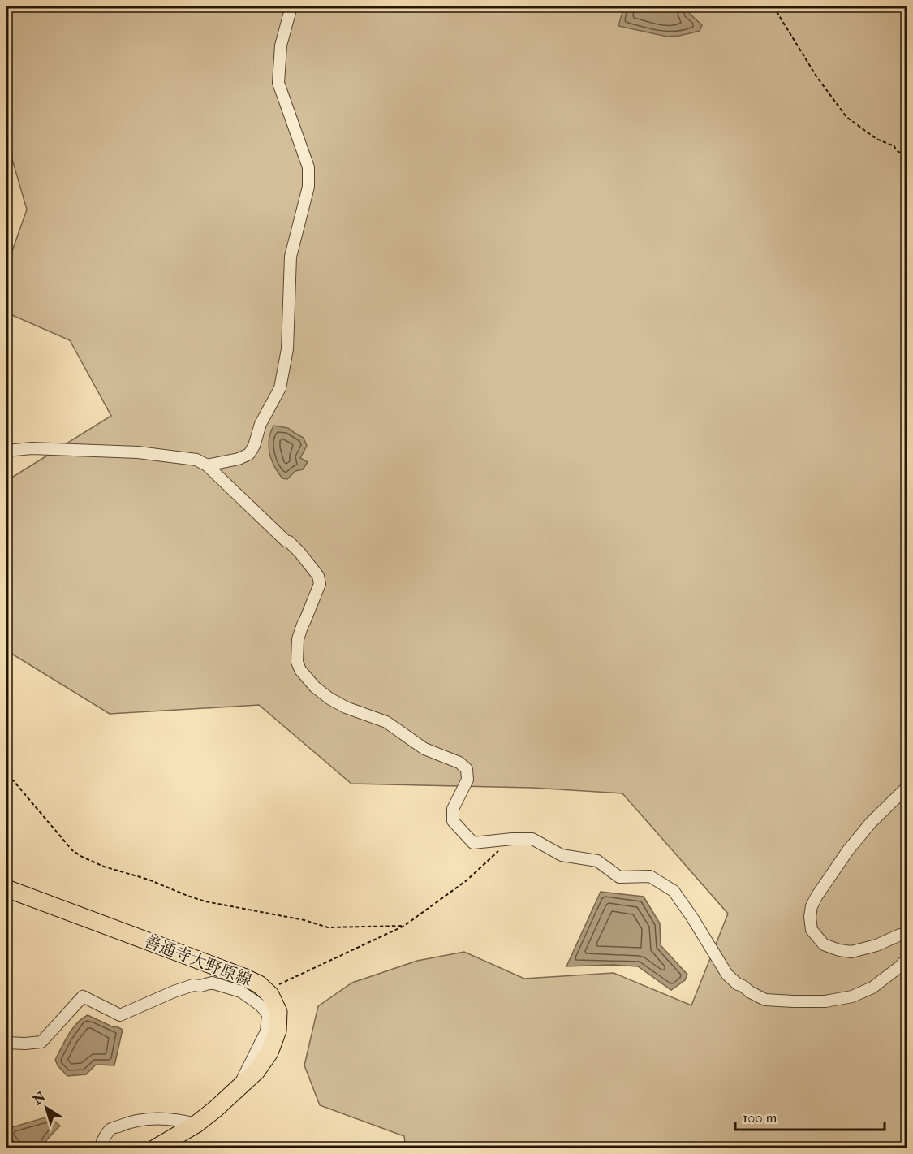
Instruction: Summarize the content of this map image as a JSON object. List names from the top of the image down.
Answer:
{
  "streets": {
    "main road": ["善通寺大野原線"]
  },
  "scale_bar": "100 m",
  "north": "top left"
}
